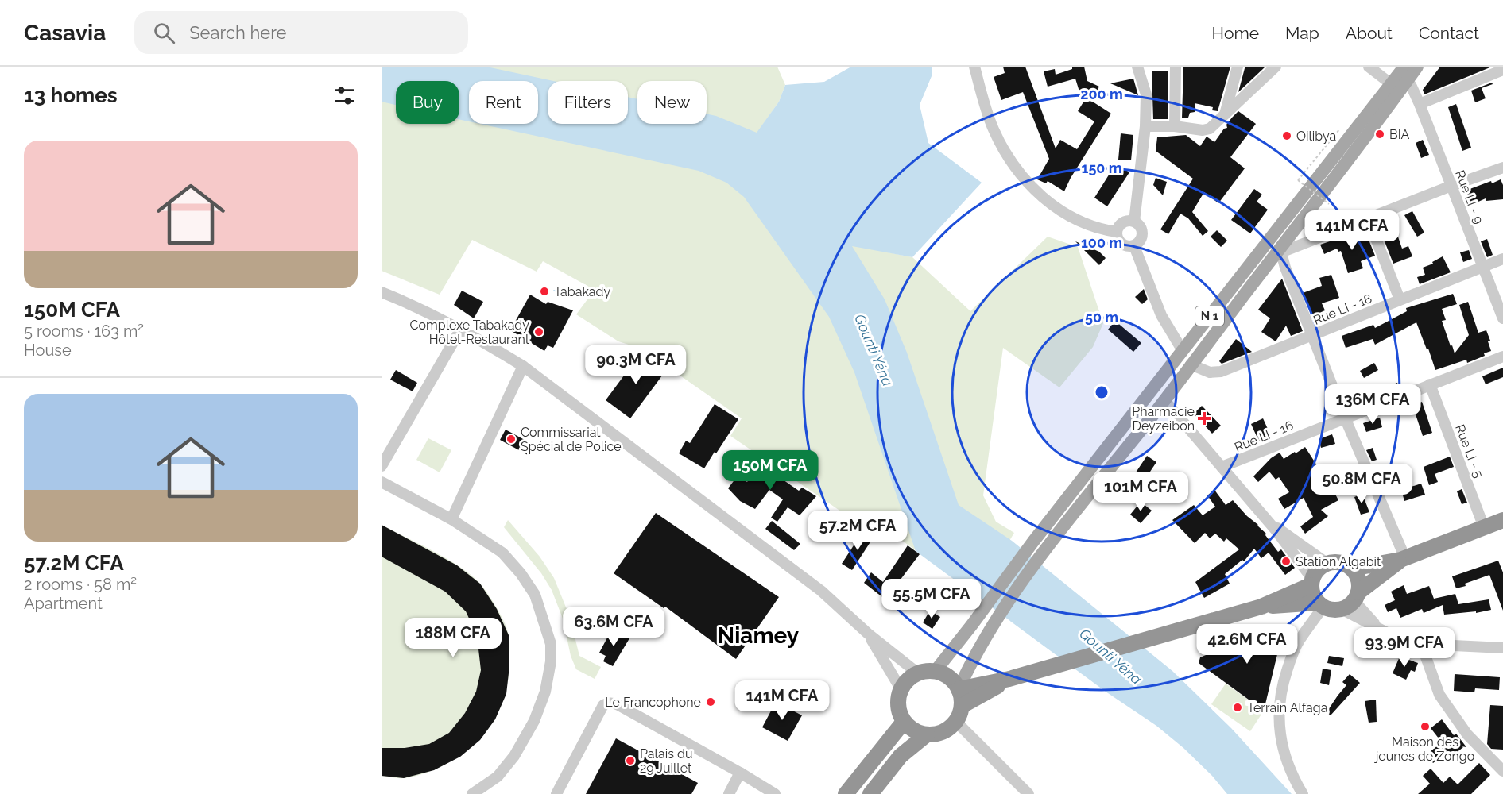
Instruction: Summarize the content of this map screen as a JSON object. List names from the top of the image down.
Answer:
{
  "streets": {
    "main road": ["N 1"],
    "street": [
      "Rue LI - 9",
      "Rue LI - 18",
      "Rue LI - 16",
      "Rue LI - 5"
    ]
  },
  "crossings": [
    ["Rue LI - 9", "Rue LI - 18"],
    ["Rue LI - 16", "Rue LI - 5"]
  ],
  "districts": ["Niamey"],
  "water": ["Gounti Yéna"],
  "places": {
    "other": [
      "BIA",
      "Oilibya",
      "Tabakady",
      "Complexe Tabakady Hôtel-Restaurant",
      "Commissariat Spécial de Police",
      "Station Algabit",
      "Le Francophone",
      "Terrain Alfaga",
      "Maison des jeunes de Zongo",
      "Palais du 29 Juillet"
    ],
    "health": ["Pharmacie Deyzeibon"]
  },
  "page": {
    "header": "Casavia",
    "search": "Search here",
    "nav": [
      "Home",
      "Map",
      "About",
      "Contact"
    ],
    "heading": "13 homes",
    "chip": [
      "Buy",
      "Rent",
      "Filters",
      "New"
    ],
    "list": [
      {
        "name": "150M CFA",
        "note": "5 rooms · 163 m² · House"
      },
      {
        "name": "57.2M CFA",
        "note": "2 rooms · 58 m² · Apartment"
      }
    ],
    "price": [
      "141M CFA",
      "90.3M CFA",
      "136M CFA",
      "150M CFA",
      "50.8M CFA",
      "101M CFA",
      "57.2M CFA",
      "55.5M CFA",
      "63.6M CFA",
      "188M CFA",
      "42.6M CFA",
      "93.9M CFA",
      "141M CFA"
    ]
  },
  "rings": [
    "200 m",
    "150 m",
    "100 m",
    "50 m"
  ]
}
